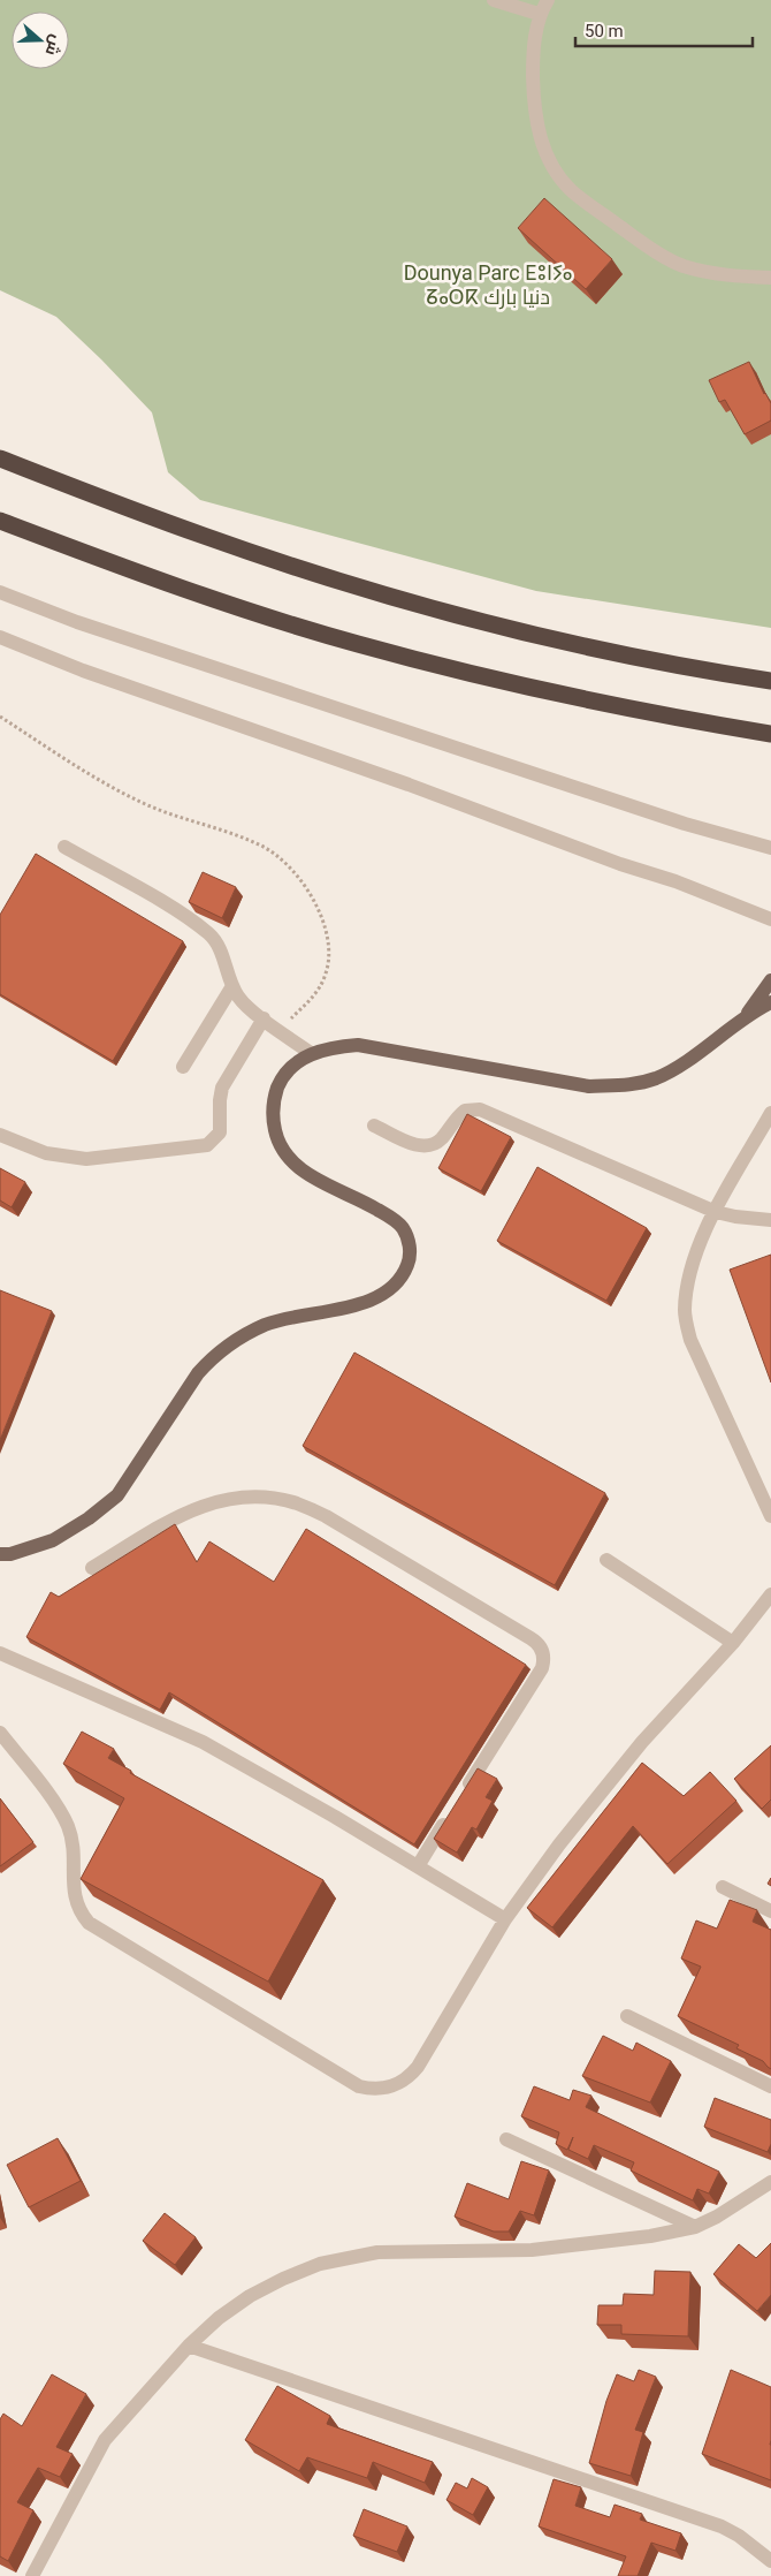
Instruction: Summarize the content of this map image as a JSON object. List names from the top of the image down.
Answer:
{
  "parks": ["Dounya Parc ⴹⵓⵏⵢⴰ ⵒⴰⵔⴽ دنيا بارك"],
  "scale_bar": "50 m",
  "north": "right"
}
